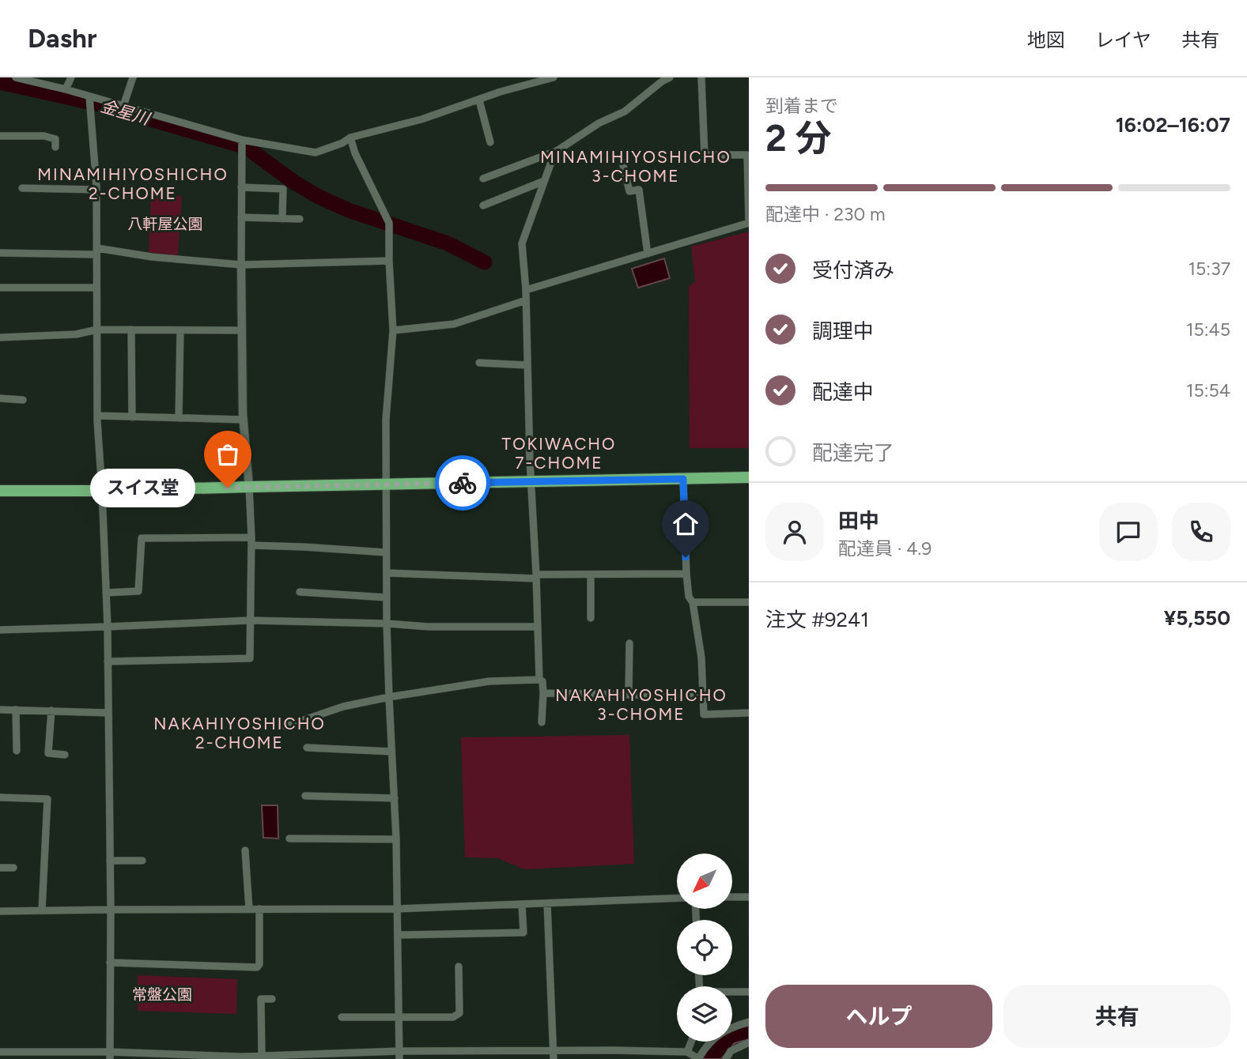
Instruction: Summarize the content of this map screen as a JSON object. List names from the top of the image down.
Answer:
{
  "districts": [
    "MINAMIHIYOSHICHO 3-CHOME",
    "MINAMIHIYOSHICHO 2-CHOME",
    "TOKIWACHO 7-CHOME",
    "NAKAHIYOSHICHO 3-CHOME",
    "NAKAHIYOSHICHO 2-CHOME"
  ],
  "water": ["金星川"],
  "parks": ["八軒屋公園", "常盤公園"],
  "places": ["スイス堂"],
  "north": "bottom left",
  "page": {
    "header": "Dashr",
    "nav": ["地図", "レイヤ", "共有"],
    "heading": ["2 分", "到着まで", "16:02–16:07"],
    "panel": [
      "田中",
      "配達員 · 4.9",
      "注文 #9241",
      "¥5,550"
    ],
    "bar": "配達中 · 230 m",
    "list": [
      ["受付済み", "15:37"],
      ["調理中", "15:45"],
      ["配達中", "15:54"],
      "配達完了"
    ],
    "bubble": "スイス堂",
    "buttons": ["ヘルプ", "共有"]
  }
}
